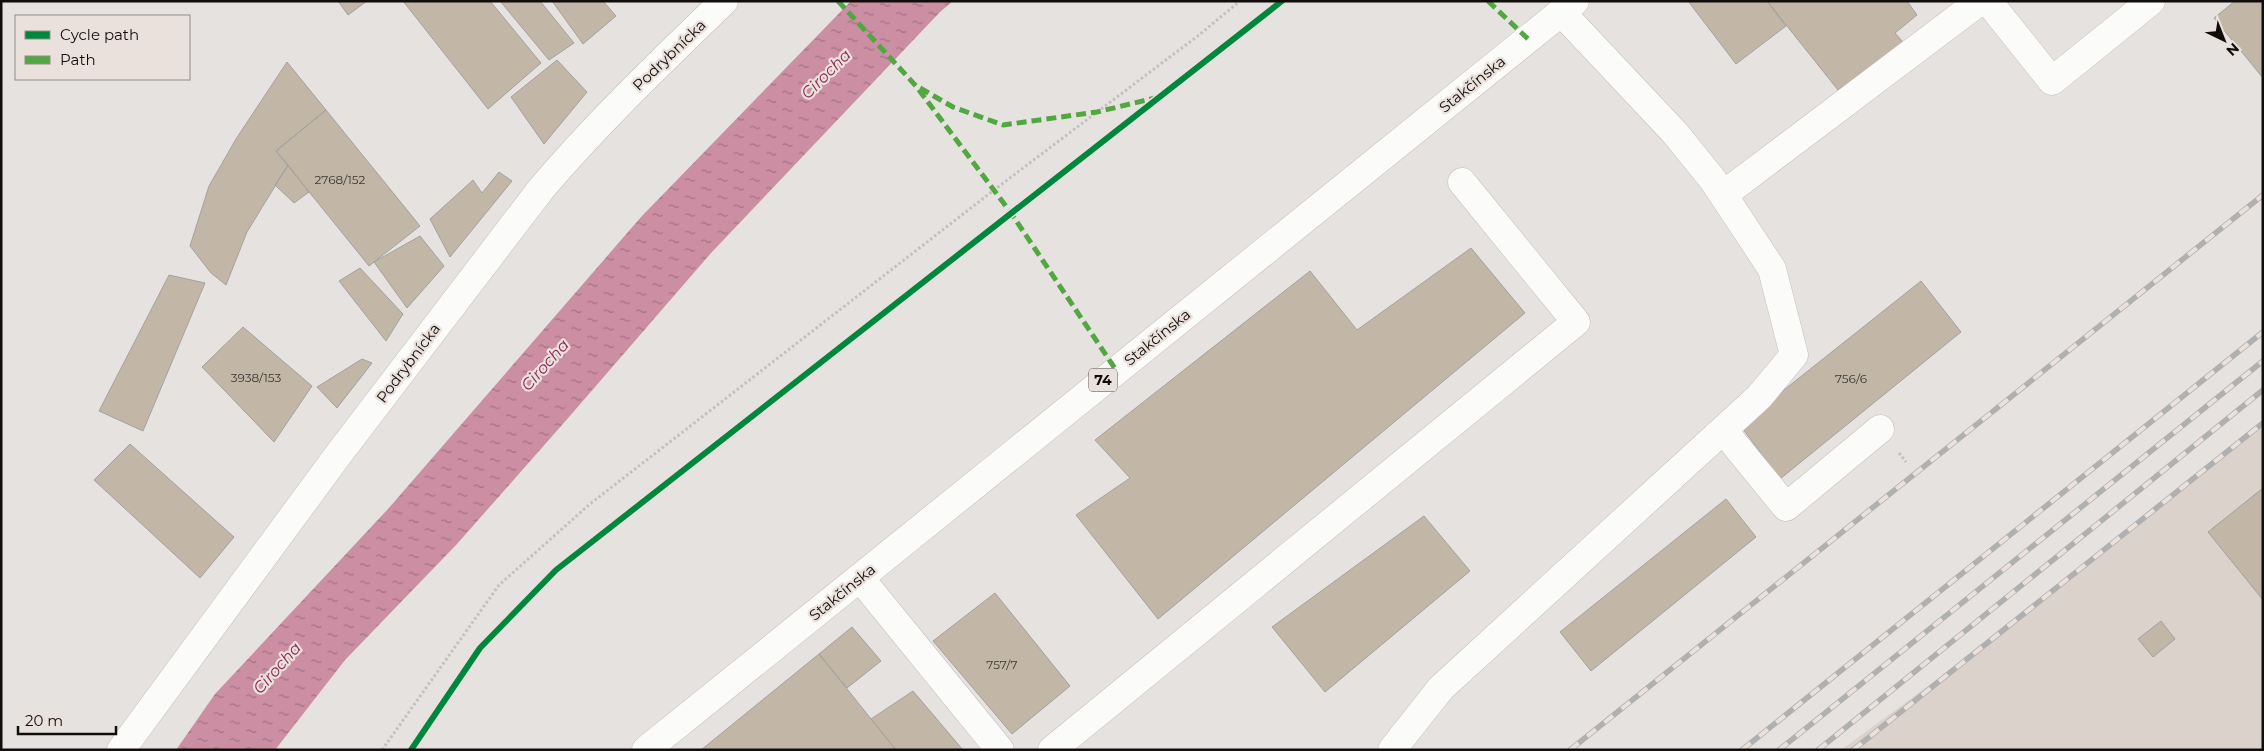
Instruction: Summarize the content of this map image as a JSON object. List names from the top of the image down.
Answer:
{
  "streets": {
    "main road": ["Podrybnícka", "Stakčínska", "74"]
  },
  "water": ["Cirocha"],
  "house_numbers": [
    "2768/152",
    "3938/153",
    "756/6",
    "757/7"
  ],
  "legend": ["Cycle path", "Path"],
  "scale_bar": "20 m",
  "north": "bottom right"
}
